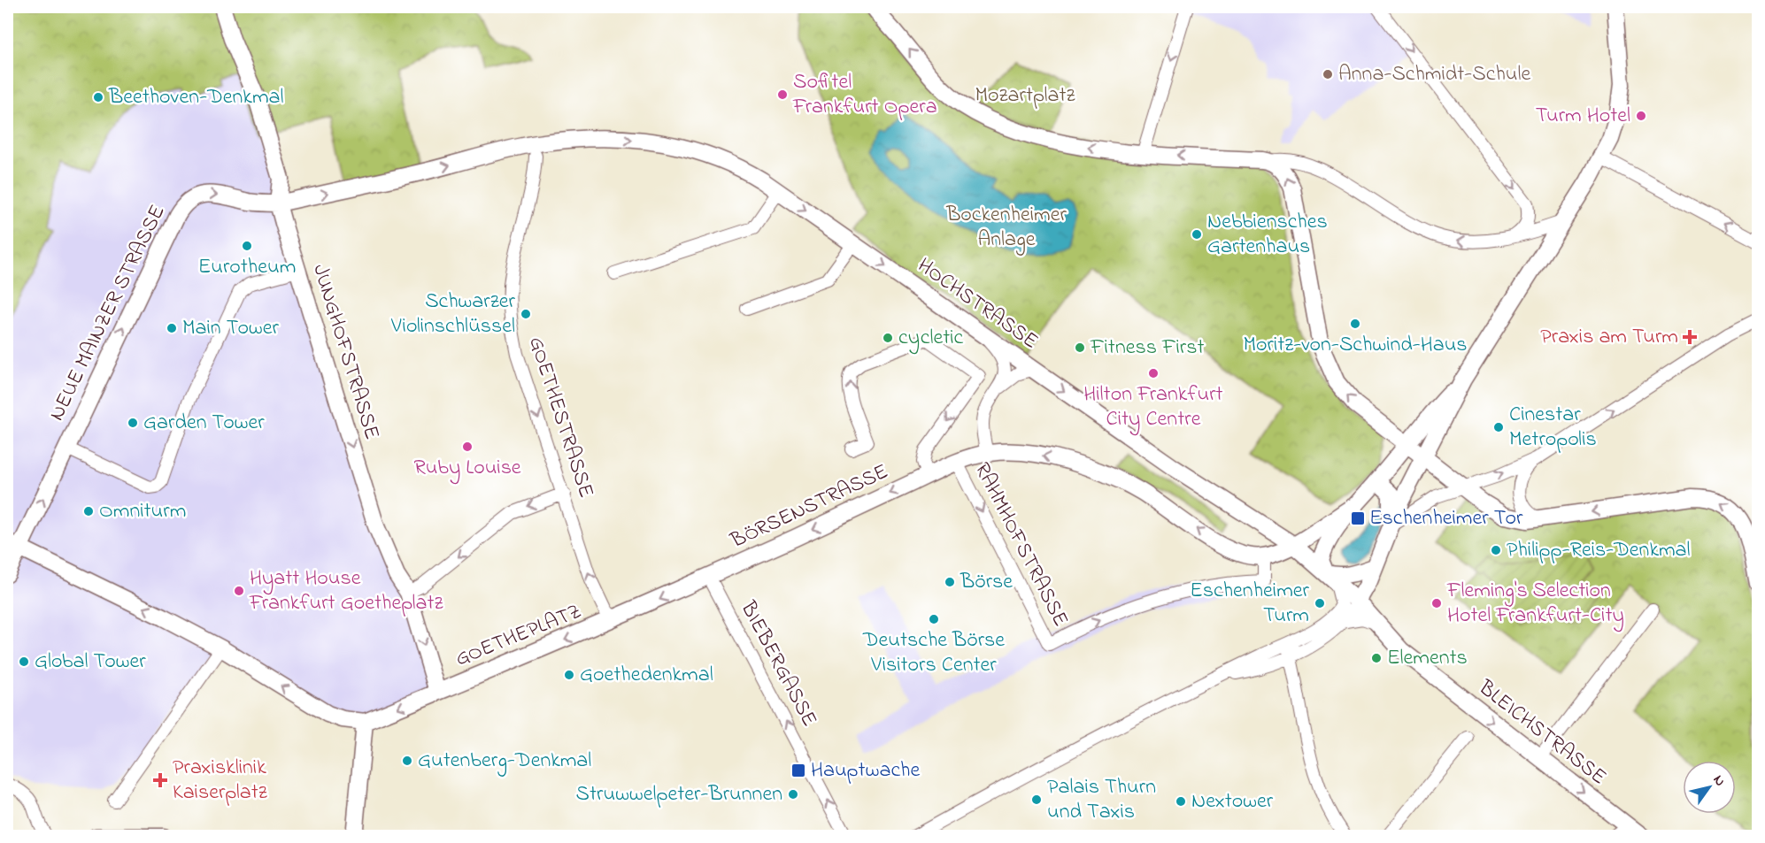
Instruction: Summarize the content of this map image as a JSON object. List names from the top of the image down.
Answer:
{
  "streets": {
    "main road": [
      "HOCHSTRASSE",
      "NEUE MAINZER STRASSE",
      "JUNGHOFSTRASSE",
      "BÖRSENSTRASSE",
      "GOETHEPLATZ",
      "BLEICHSTRASSE"
    ],
    "street": ["GOETHESTRASSE", "RAHMHOFSTRASSE", "BIEBERGASSE"]
  },
  "crossings": [
    ["HOCHSTRASSE", "NEUE MAINZER STRASSE"],
    ["HOCHSTRASSE", "BLEICHSTRASSE"],
    ["NEUE MAINZER STRASSE", "JUNGHOFSTRASSE"],
    ["JUNGHOFSTRASSE", "GOETHEPLATZ"],
    ["GOETHESTRASSE", "BÖRSENSTRASSE"],
    ["GOETHESTRASSE", "GOETHEPLATZ"],
    ["BÖRSENSTRASSE", "RAHMHOFSTRASSE"],
    ["BÖRSENSTRASSE", "GOETHEPLATZ"],
    ["BÖRSENSTRASSE", "BIEBERGASSE"]
  ],
  "one_way": [
    "HOCHSTRASSE",
    "NEUE MAINZER STRASSE",
    "JUNGHOFSTRASSE",
    "BÖRSENSTRASSE",
    "GOETHEPLATZ",
    "BIEBERGASSE",
    "BLEICHSTRASSE"
  ],
  "parks": ["Mozartplatz", "Bockenheimer Anlage"],
  "places": {
    "other": [
      "Anna-Schmidt-Schule",
      "Sofitel Frankfurt Opera",
      "Beethoven-Denkmal",
      "Turm Hotel",
      "Nebbiensches Gartenhaus",
      "Eurotheum",
      "Schwarzer Violinschlüssel",
      "Moritz-von-Schwind-Haus",
      "Main Tower",
      "cycletic",
      "Fitness First",
      "Hilton Frankfurt City Centre",
      "Garden Tower",
      "Cinestar Metropolis",
      "Ruby Louise",
      "Omniturm",
      "Philipp-Reis-Denkmal",
      "Börse",
      "Hyatt House Frankfurt Goetheplatz",
      "Eschenheimer Turm",
      "Fleming's Selection Hotel Frankfurt-City",
      "Deutsche Börse Visitors Center",
      "Elements",
      "Global Tower",
      "Goethedenkmal",
      "Gutenberg-Denkmal",
      "Struwwelpeter-Brunnen",
      "Palais Thurn und Taxis",
      "Nextower"
    ],
    "health": ["Praxis am Turm", "Praxisklinik Kaiserplatz"],
    "transit": ["Eschenheimer Tor", "Hauptwache"]
  },
  "north": "top right"
}
